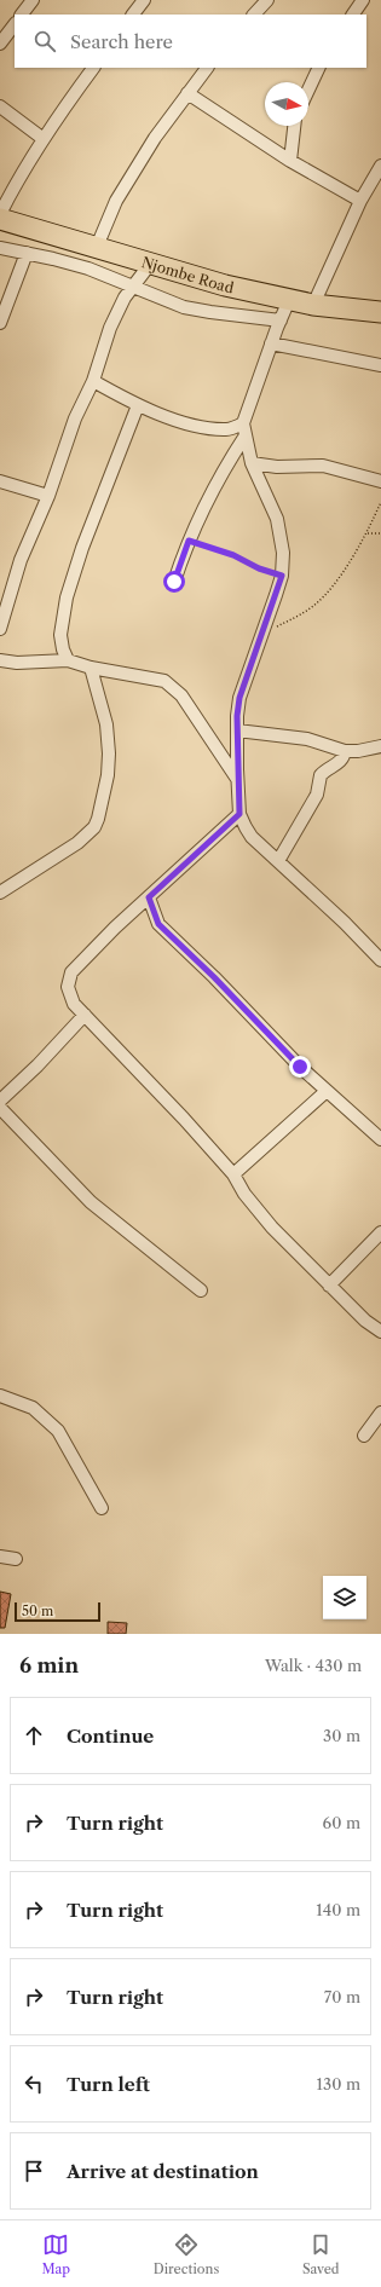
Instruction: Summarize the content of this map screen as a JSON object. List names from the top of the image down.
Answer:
{
  "streets": {
    "highway": ["Njombe Road"]
  },
  "scale_bar": "50 m",
  "north": "right",
  "page": {
    "search": "Search here",
    "scale": "50 m",
    "heading": ["6 min", "Walk · 430 m"],
    "list": [
      ["Continue", "30 m"],
      ["Turn right", "60 m"],
      ["Turn right", "140 m"],
      ["Turn right", "70 m"],
      ["Turn left", "130 m"],
      "Arrive at destination"
    ],
    "nav": ["Map", "Directions", "Saved"]
  }
}
